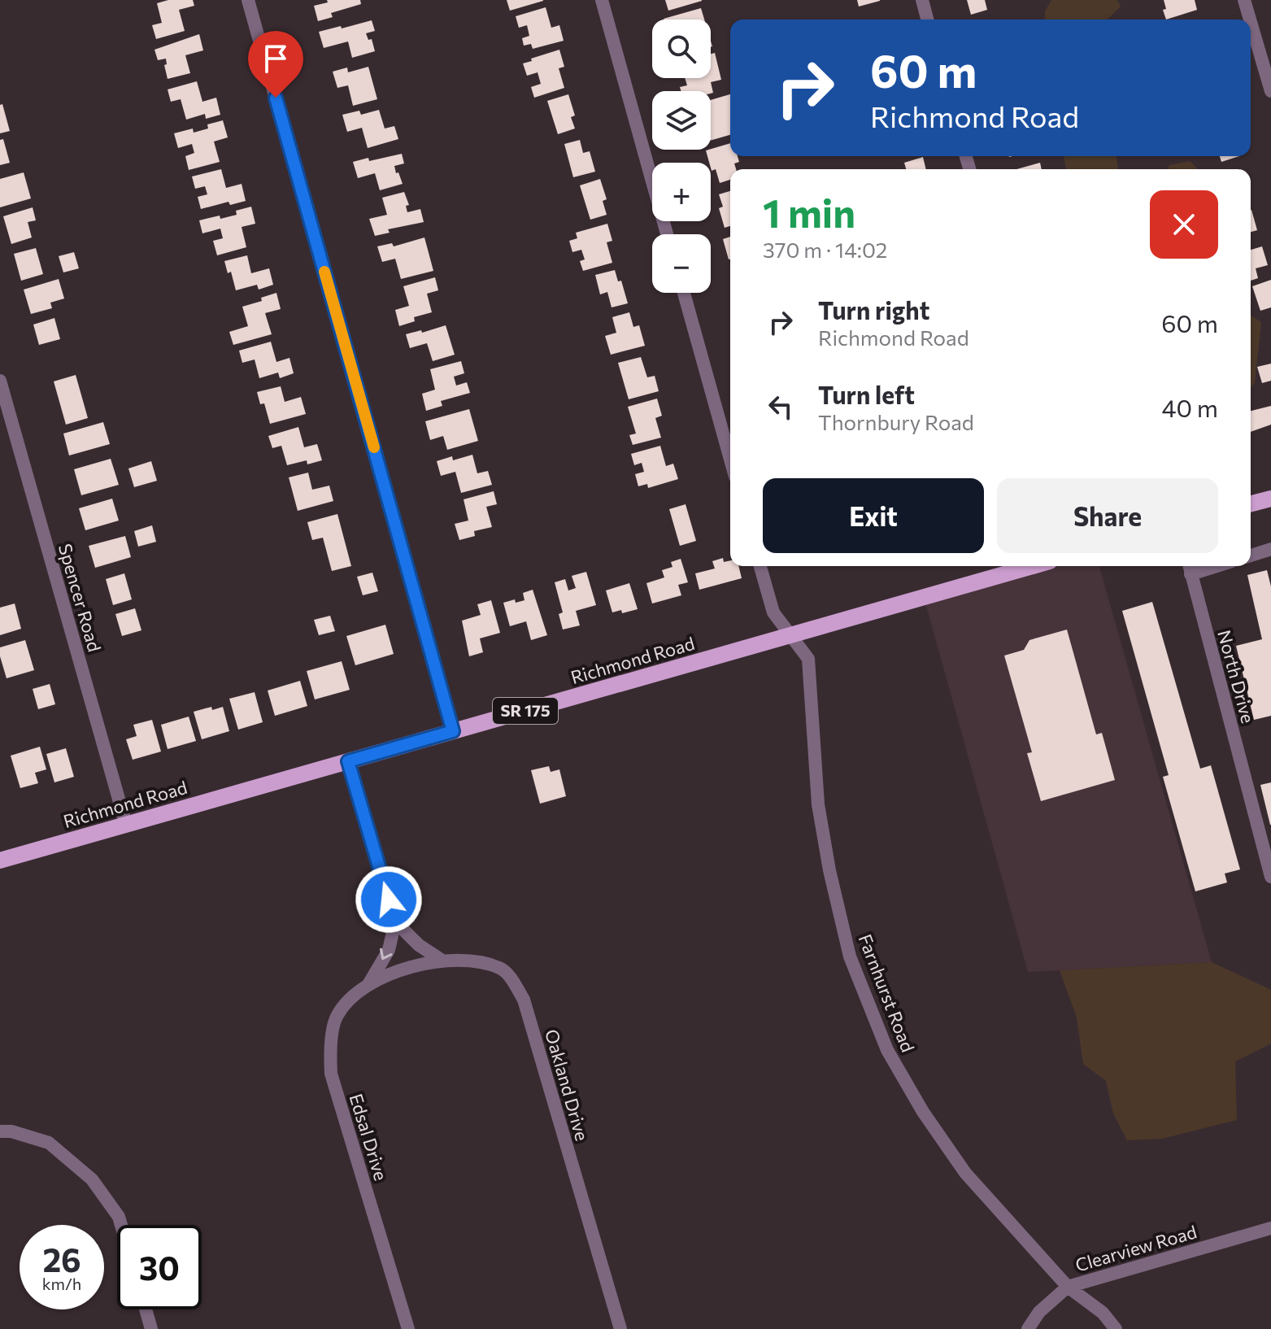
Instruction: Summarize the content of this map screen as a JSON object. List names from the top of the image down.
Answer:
{
  "streets": {
    "main road": ["Richmond Road", "SR 175"],
    "street": [
      "Spencer Road",
      "North Drive",
      "Farnhurst Road",
      "Oakland Drive",
      "Edsal Drive",
      "Clearview Road"
    ]
  },
  "crossings": [
    ["Spencer Road", "Richmond Road"],
    ["Richmond Road", "Farnhurst Road"],
    ["Farnhurst Road", "Clearview Road"],
    ["Oakland Drive", "Edsal Drive"]
  ],
  "page": {
    "map_buttons": ["+", "−"],
    "turn": ["60 m", "Richmond Road"],
    "heading": ["1 min", "370 m · 14:02"],
    "list": [
      {
        "name": "Turn right",
        "note": "Richmond Road",
        "value": "60 m"
      },
      {
        "name": "Turn left",
        "note": "Thornbury Road",
        "value": "40 m"
      }
    ],
    "buttons": ["Exit", "Share"],
    "speed": "26 km/h",
    "limit": "30"
  }
}
